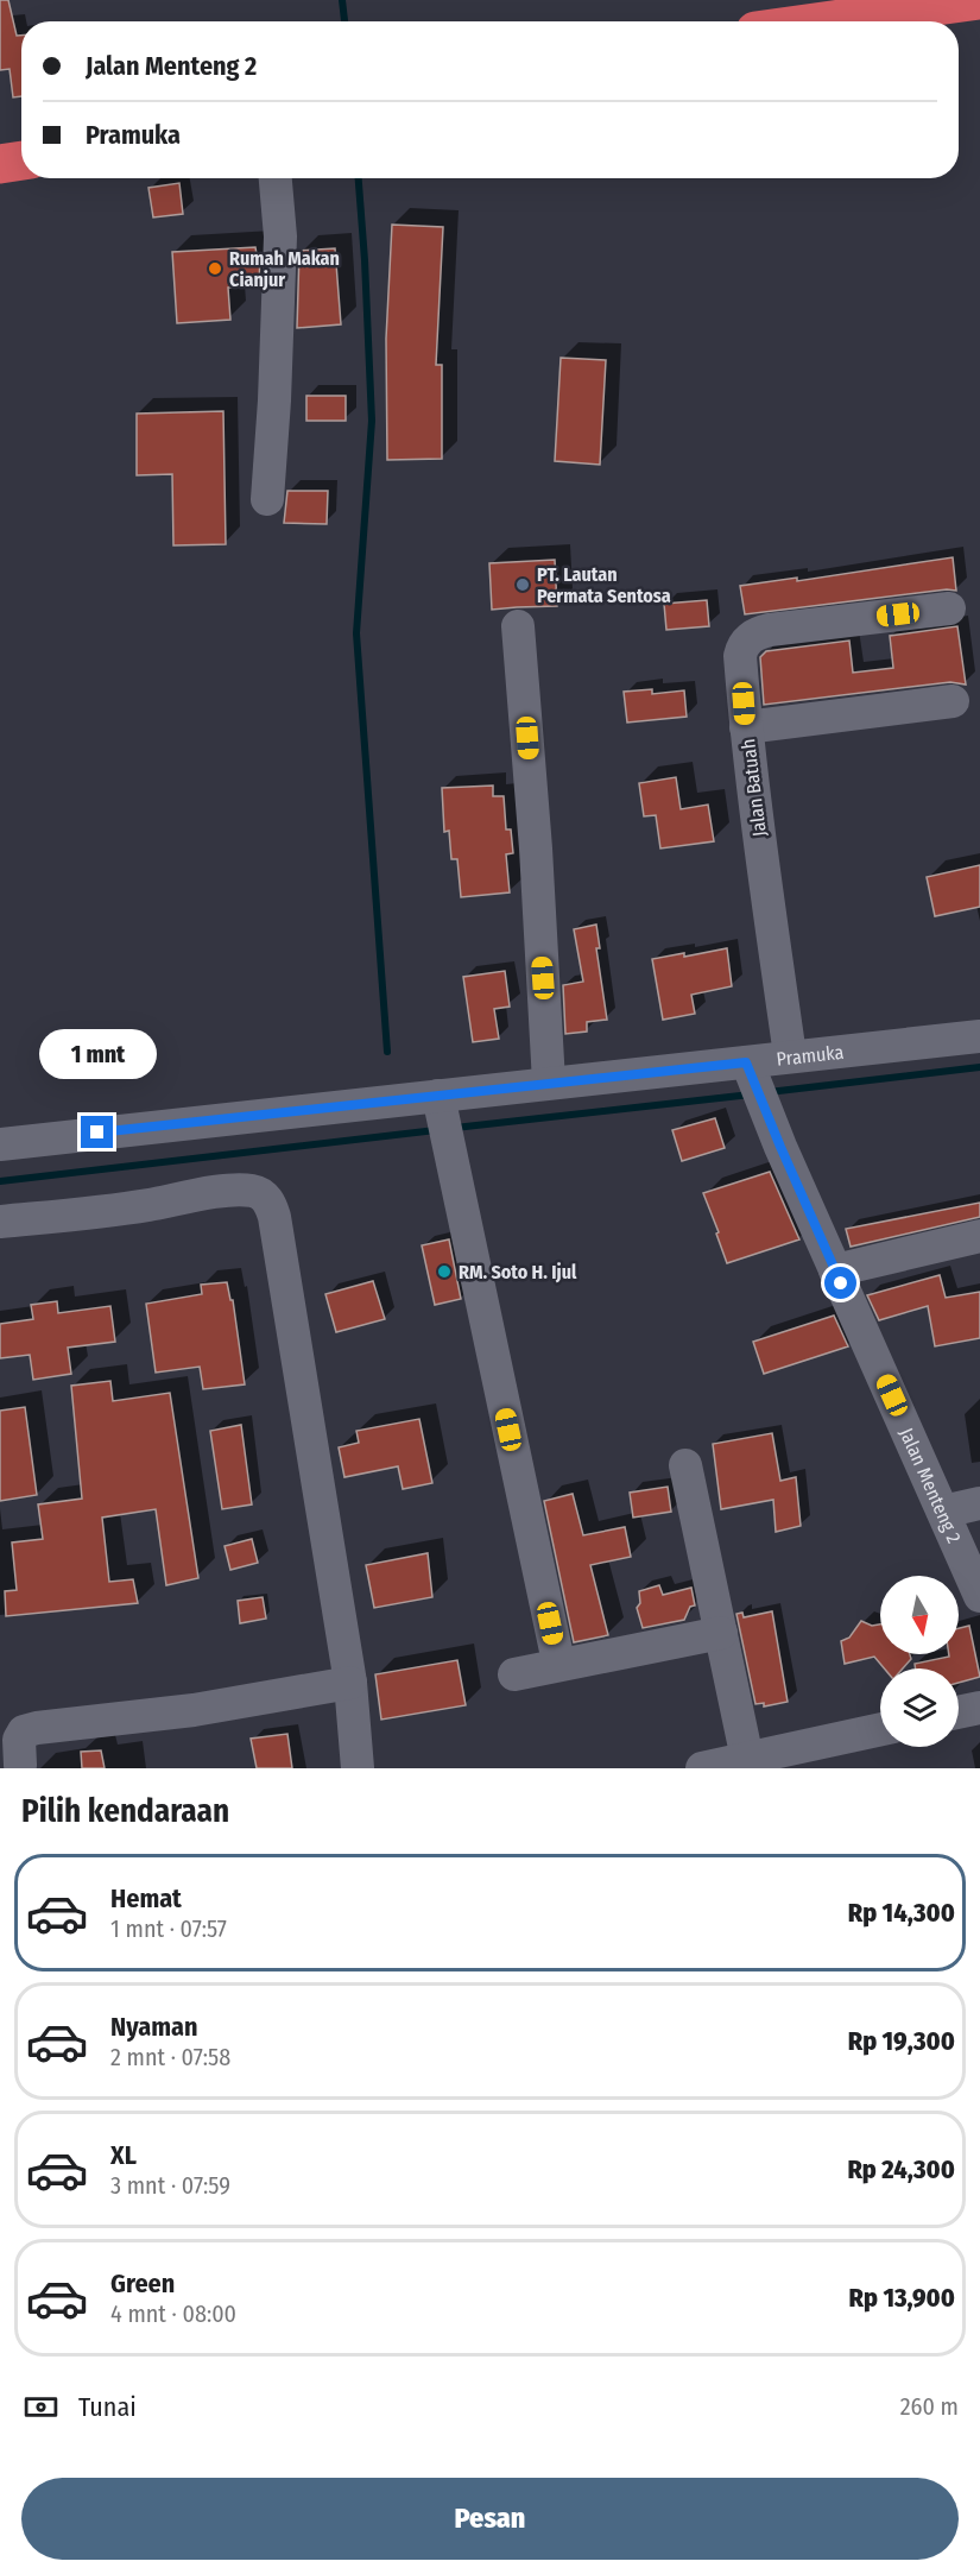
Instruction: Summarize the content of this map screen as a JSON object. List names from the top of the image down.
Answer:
{
  "streets": {
    "street": ["Jalan Batuah", "Pramuka", "Jalan Menteng 2"]
  },
  "crossings": [
    ["Jalan Batuah", "Pramuka"],
    ["Pramuka", "Jalan Menteng 2"]
  ],
  "places": ["Rumah Makan Cianjur", "PT. Lautan Permata Sentosa", "RM. Soto H. Ijul"],
  "north": "bottom",
  "page": {
    "banner": ["Jalan Menteng 2", "Pramuka"],
    "bubble": "1 mnt",
    "heading": "Pilih kendaraan",
    "list": [
      {
        "name": "Hemat",
        "note": "1 mnt · 07:57",
        "value": "Rp 14,300"
      },
      {
        "name": "Nyaman",
        "note": "2 mnt · 07:58",
        "value": "Rp 19,300"
      },
      {
        "name": "XL",
        "note": "3 mnt · 07:59",
        "value": "Rp 24,300"
      },
      {
        "name": "Green",
        "note": "4 mnt · 08:00",
        "value": "Rp 13,900"
      }
    ],
    "pay": ["Tunai", "260 m"],
    "buttons": "Pesan"
  }
}
